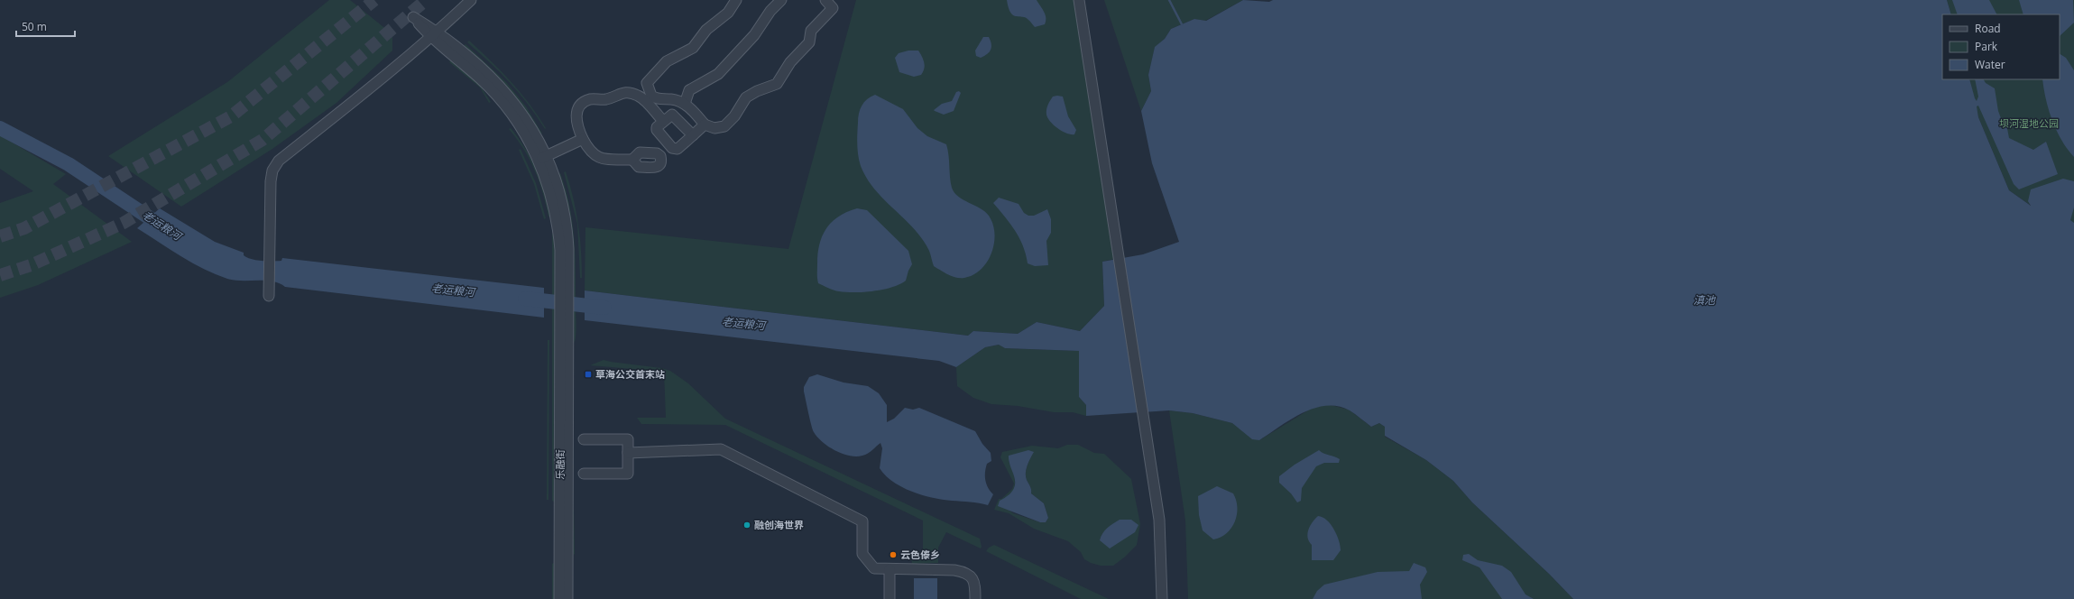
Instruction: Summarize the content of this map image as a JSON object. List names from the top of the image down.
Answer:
{
  "streets": {
    "street": ["乐融街"]
  },
  "water": ["老运粮河", "滇池"],
  "parks": ["坝河湿地公园"],
  "places": {
    "transit": ["草海公交首末站"],
    "other": ["融创海世界", "云色傣乡"]
  },
  "legend": ["Road", "Park", "Water"],
  "scale_bar": "50 m"
}
